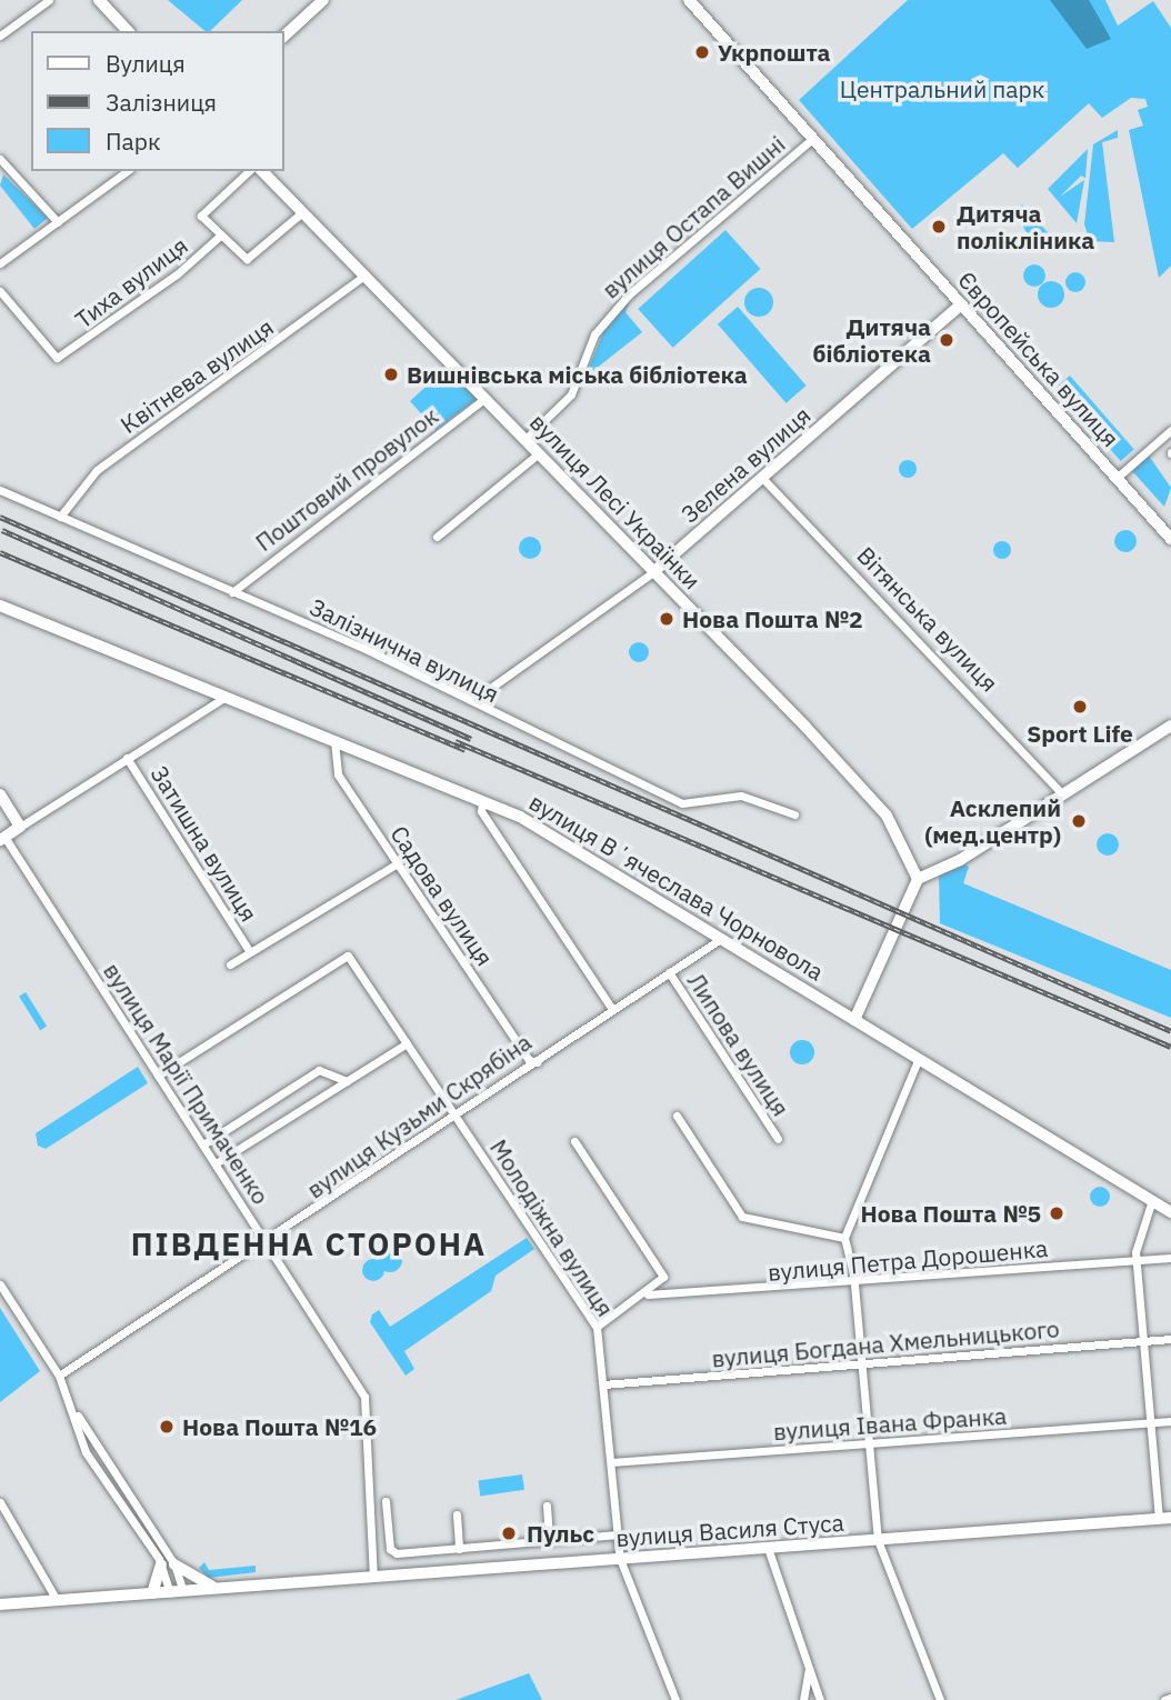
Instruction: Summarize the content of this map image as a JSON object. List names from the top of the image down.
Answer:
{
  "streets": {
    "street": [
      "вулиця Остапа Вишні",
      "Тиха вулиця",
      "Європейська вулиця",
      "Квітнева вулиця",
      "Зелена вулиця",
      "Поштовий провулок",
      "вулиця Лесі Українки",
      "Вітянська вулиця",
      "Залізнична вулиця",
      "Затишна вулиця",
      "вулиця Вʼячеслава Чорновола",
      "Садова вулиця",
      "Липова вулиця",
      "вулиця Марії Примаченко",
      "вулиця Кузьми Скрябіна",
      "Молодіжна вулиця",
      "вулиця Петра Дорошенка",
      "вулиця Богдана Хмельницького",
      "вулиця Івана Франка",
      "вулиця Василя Стуса"
    ]
  },
  "crossings": [
    ["вулиця Остапа Вишні", "Європейська вулиця"],
    ["вулиця Остапа Вишні", "вулиця Лесі Українки"],
    ["Європейська вулиця", "Зелена вулиця"],
    ["Квітнева вулиця", "вулиця Лесі Українки"],
    ["Квітнева вулиця", "Залізнична вулиця"],
    ["Зелена вулиця", "вулиця Лесі Українки"],
    ["Зелена вулиця", "Вітянська вулиця"],
    ["Зелена вулиця", "Залізнична вулиця"],
    ["Поштовий провулок", "вулиця Лесі Українки"],
    ["Поштовий провулок", "Залізнична вулиця"],
    ["Затишна вулиця", "Садова вулиця"],
    ["вулиця Вʼячеслава Чорновола", "Садова вулиця"],
    ["вулиця Вʼячеслава Чорновола", "вулиця Кузьми Скрябіна"],
    ["Садова вулиця", "вулиця Кузьми Скрябіна"],
    ["Липова вулиця", "вулиця Кузьми Скрябіна"],
    ["вулиця Марії Примаченко", "вулиця Кузьми Скрябіна"],
    ["вулиця Марії Примаченко", "Молодіжна вулиця"],
    ["вулиця Марії Примаченко", "вулиця Василя Стуса"],
    ["вулиця Кузьми Скрябіна", "Молодіжна вулиця"],
    ["Молодіжна вулиця", "вулиця Богдана Хмельницького"],
    ["Молодіжна вулиця", "вулиця Івана Франка"],
    ["Молодіжна вулиця", "вулиця Василя Стуса"]
  ],
  "districts": ["ПІВДЕННА СТОРОНА"],
  "parks": ["Центральний парк"],
  "places": [
    "Укрпошта",
    "Дитяча полікліника",
    "Дитяча бібліотека",
    "Вишнівська міська бібліотека",
    "Нова Пошта №2",
    "Sport Life",
    "Асклепий (мед.центр)",
    "Нова Пошта №5",
    "Нова Пошта №16",
    "Пульс"
  ],
  "legend": ["Вулиця", "Залізниця", "Парк"]
}
